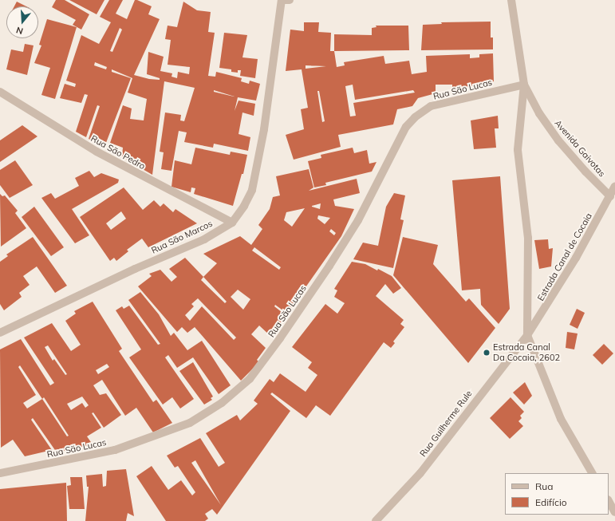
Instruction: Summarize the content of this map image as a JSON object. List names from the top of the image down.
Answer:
{
  "streets": {
    "street": [
      "Rua São Lucas",
      "Avenida Gaivotas",
      "Rua São Pedro",
      "Rua São Marcos",
      "Estrada Canal de Cocaia",
      "Rua Guilherme Rule"
    ]
  },
  "crossings": [
    ["Rua São Lucas", "Avenida Gaivotas"],
    ["Avenida Gaivotas", "Estrada Canal de Cocaia"],
    ["Rua São Pedro", "Rua São Marcos"],
    ["Estrada Canal de Cocaia", "Rua Guilherme Rule"]
  ],
  "places": ["Estrada Canal Da Cocaia, 2602"],
  "legend": ["Rua", "Edifício"],
  "north": "bottom"
}
